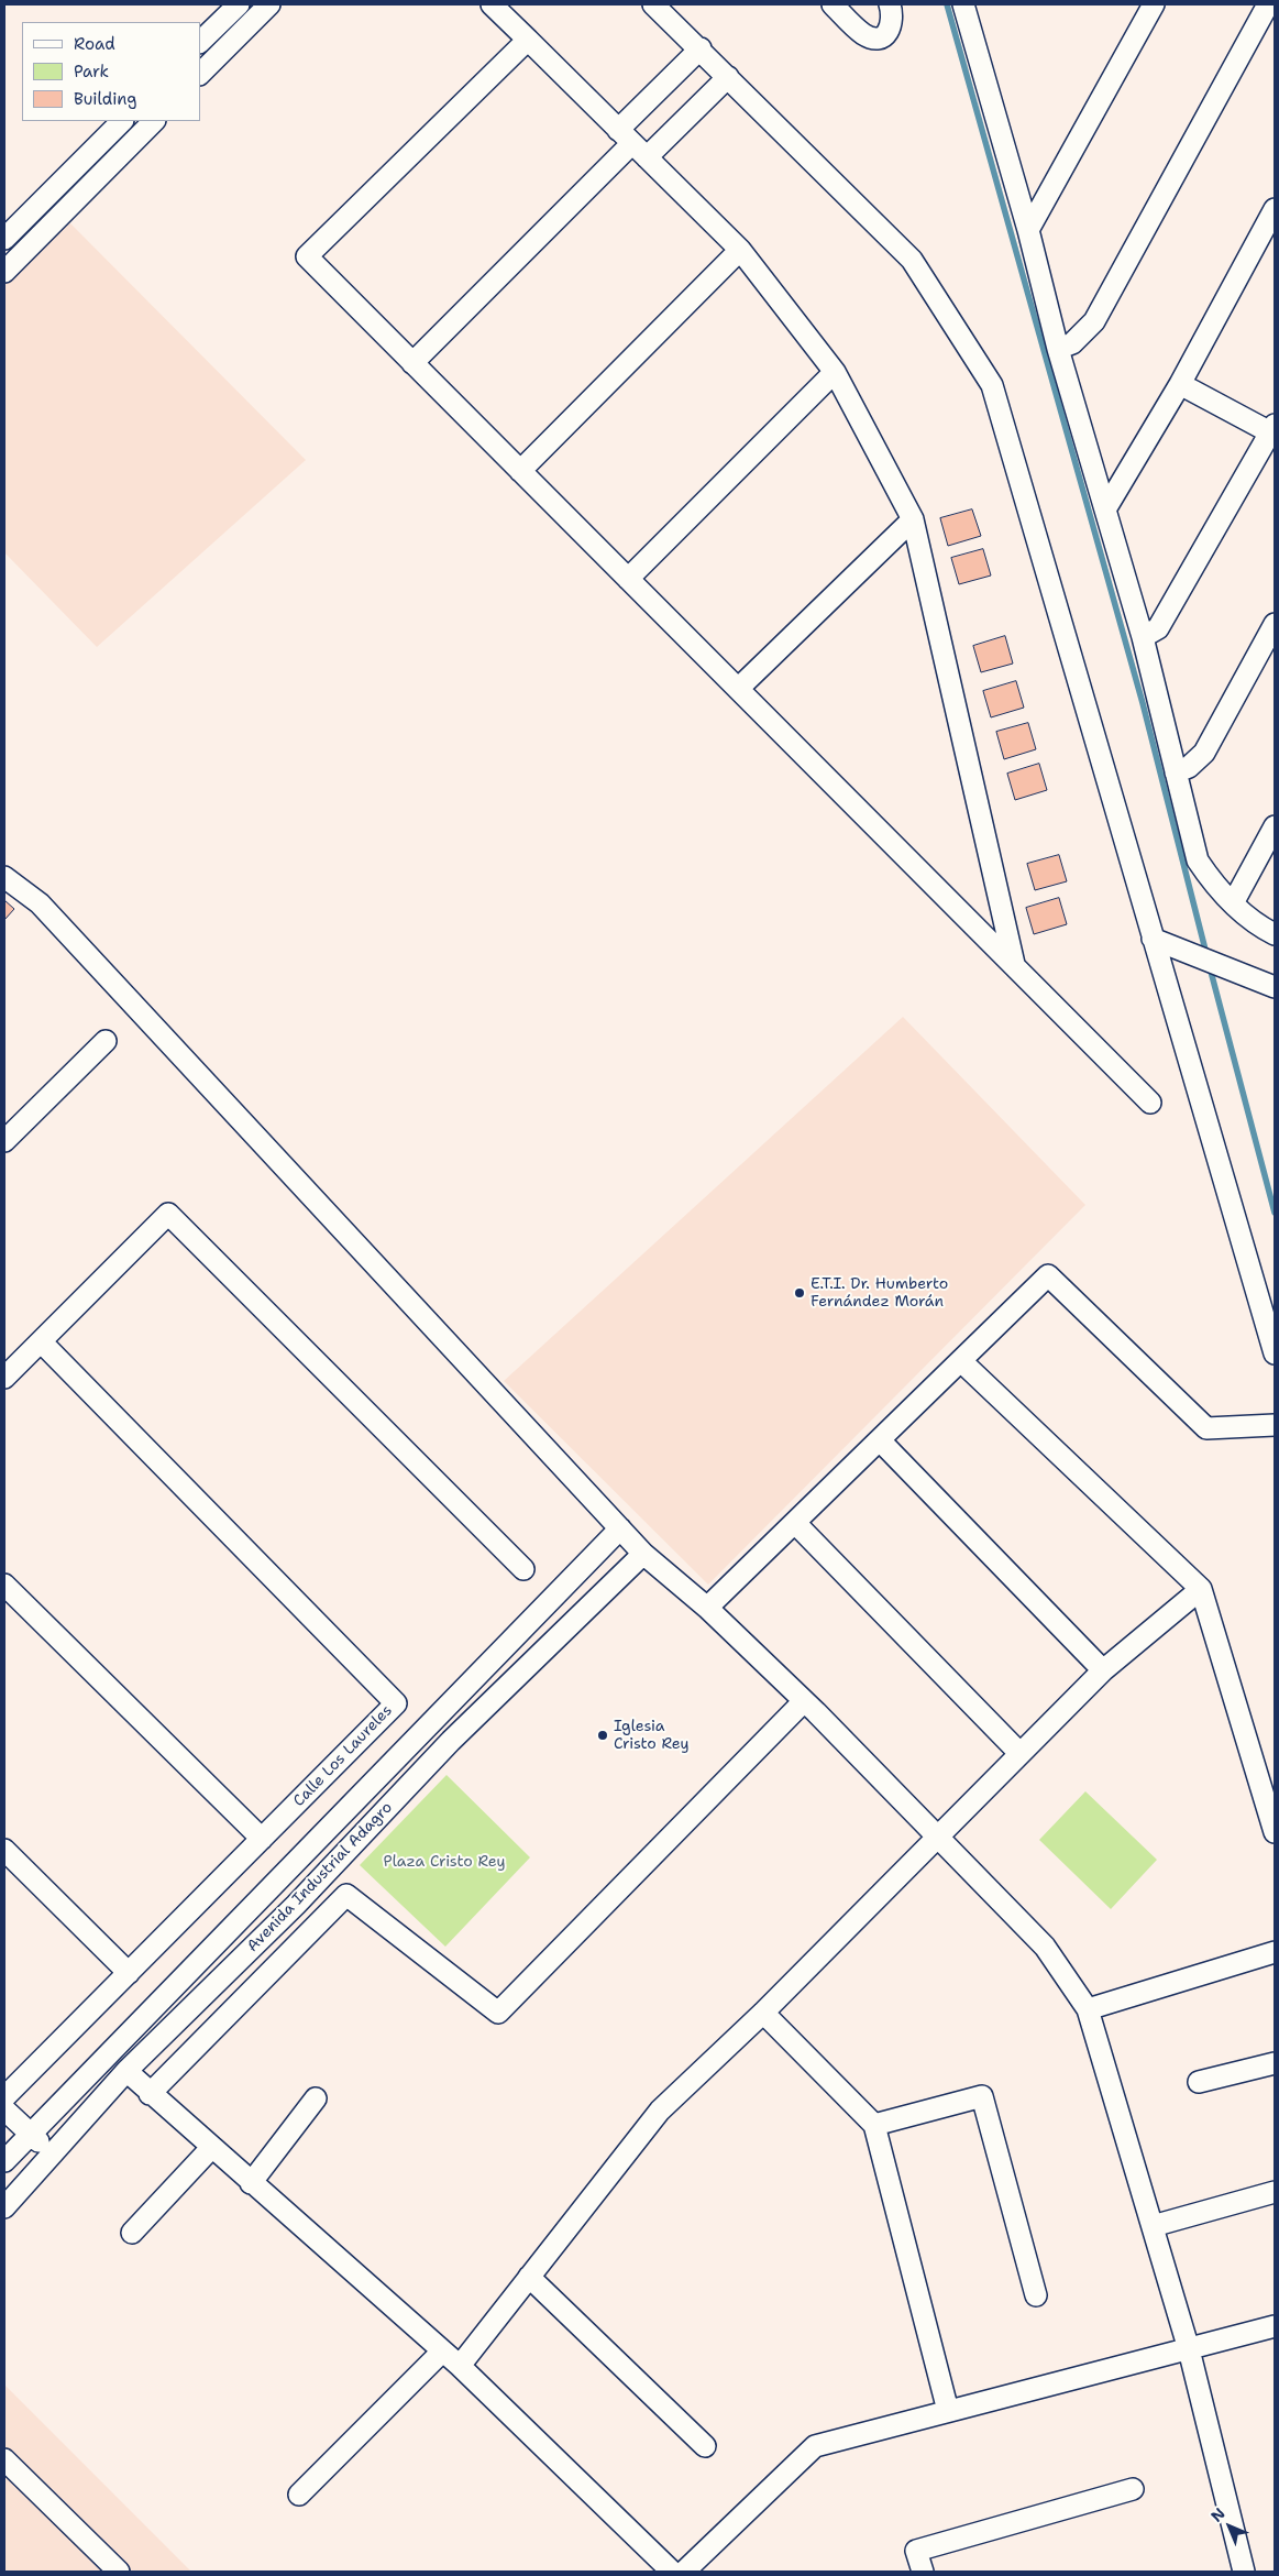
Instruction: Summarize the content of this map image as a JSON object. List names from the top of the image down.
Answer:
{
  "streets": {
    "street": ["Calle Los Laureles", "Avenida Industrial Adagro"]
  },
  "parks": ["Plaza Cristo Rey"],
  "places": ["E.T.I. Dr. Humberto Fernández Morán", "Iglesia Cristo Rey"],
  "legend": ["Road", "Park", "Building"],
  "north": "top left"
}
